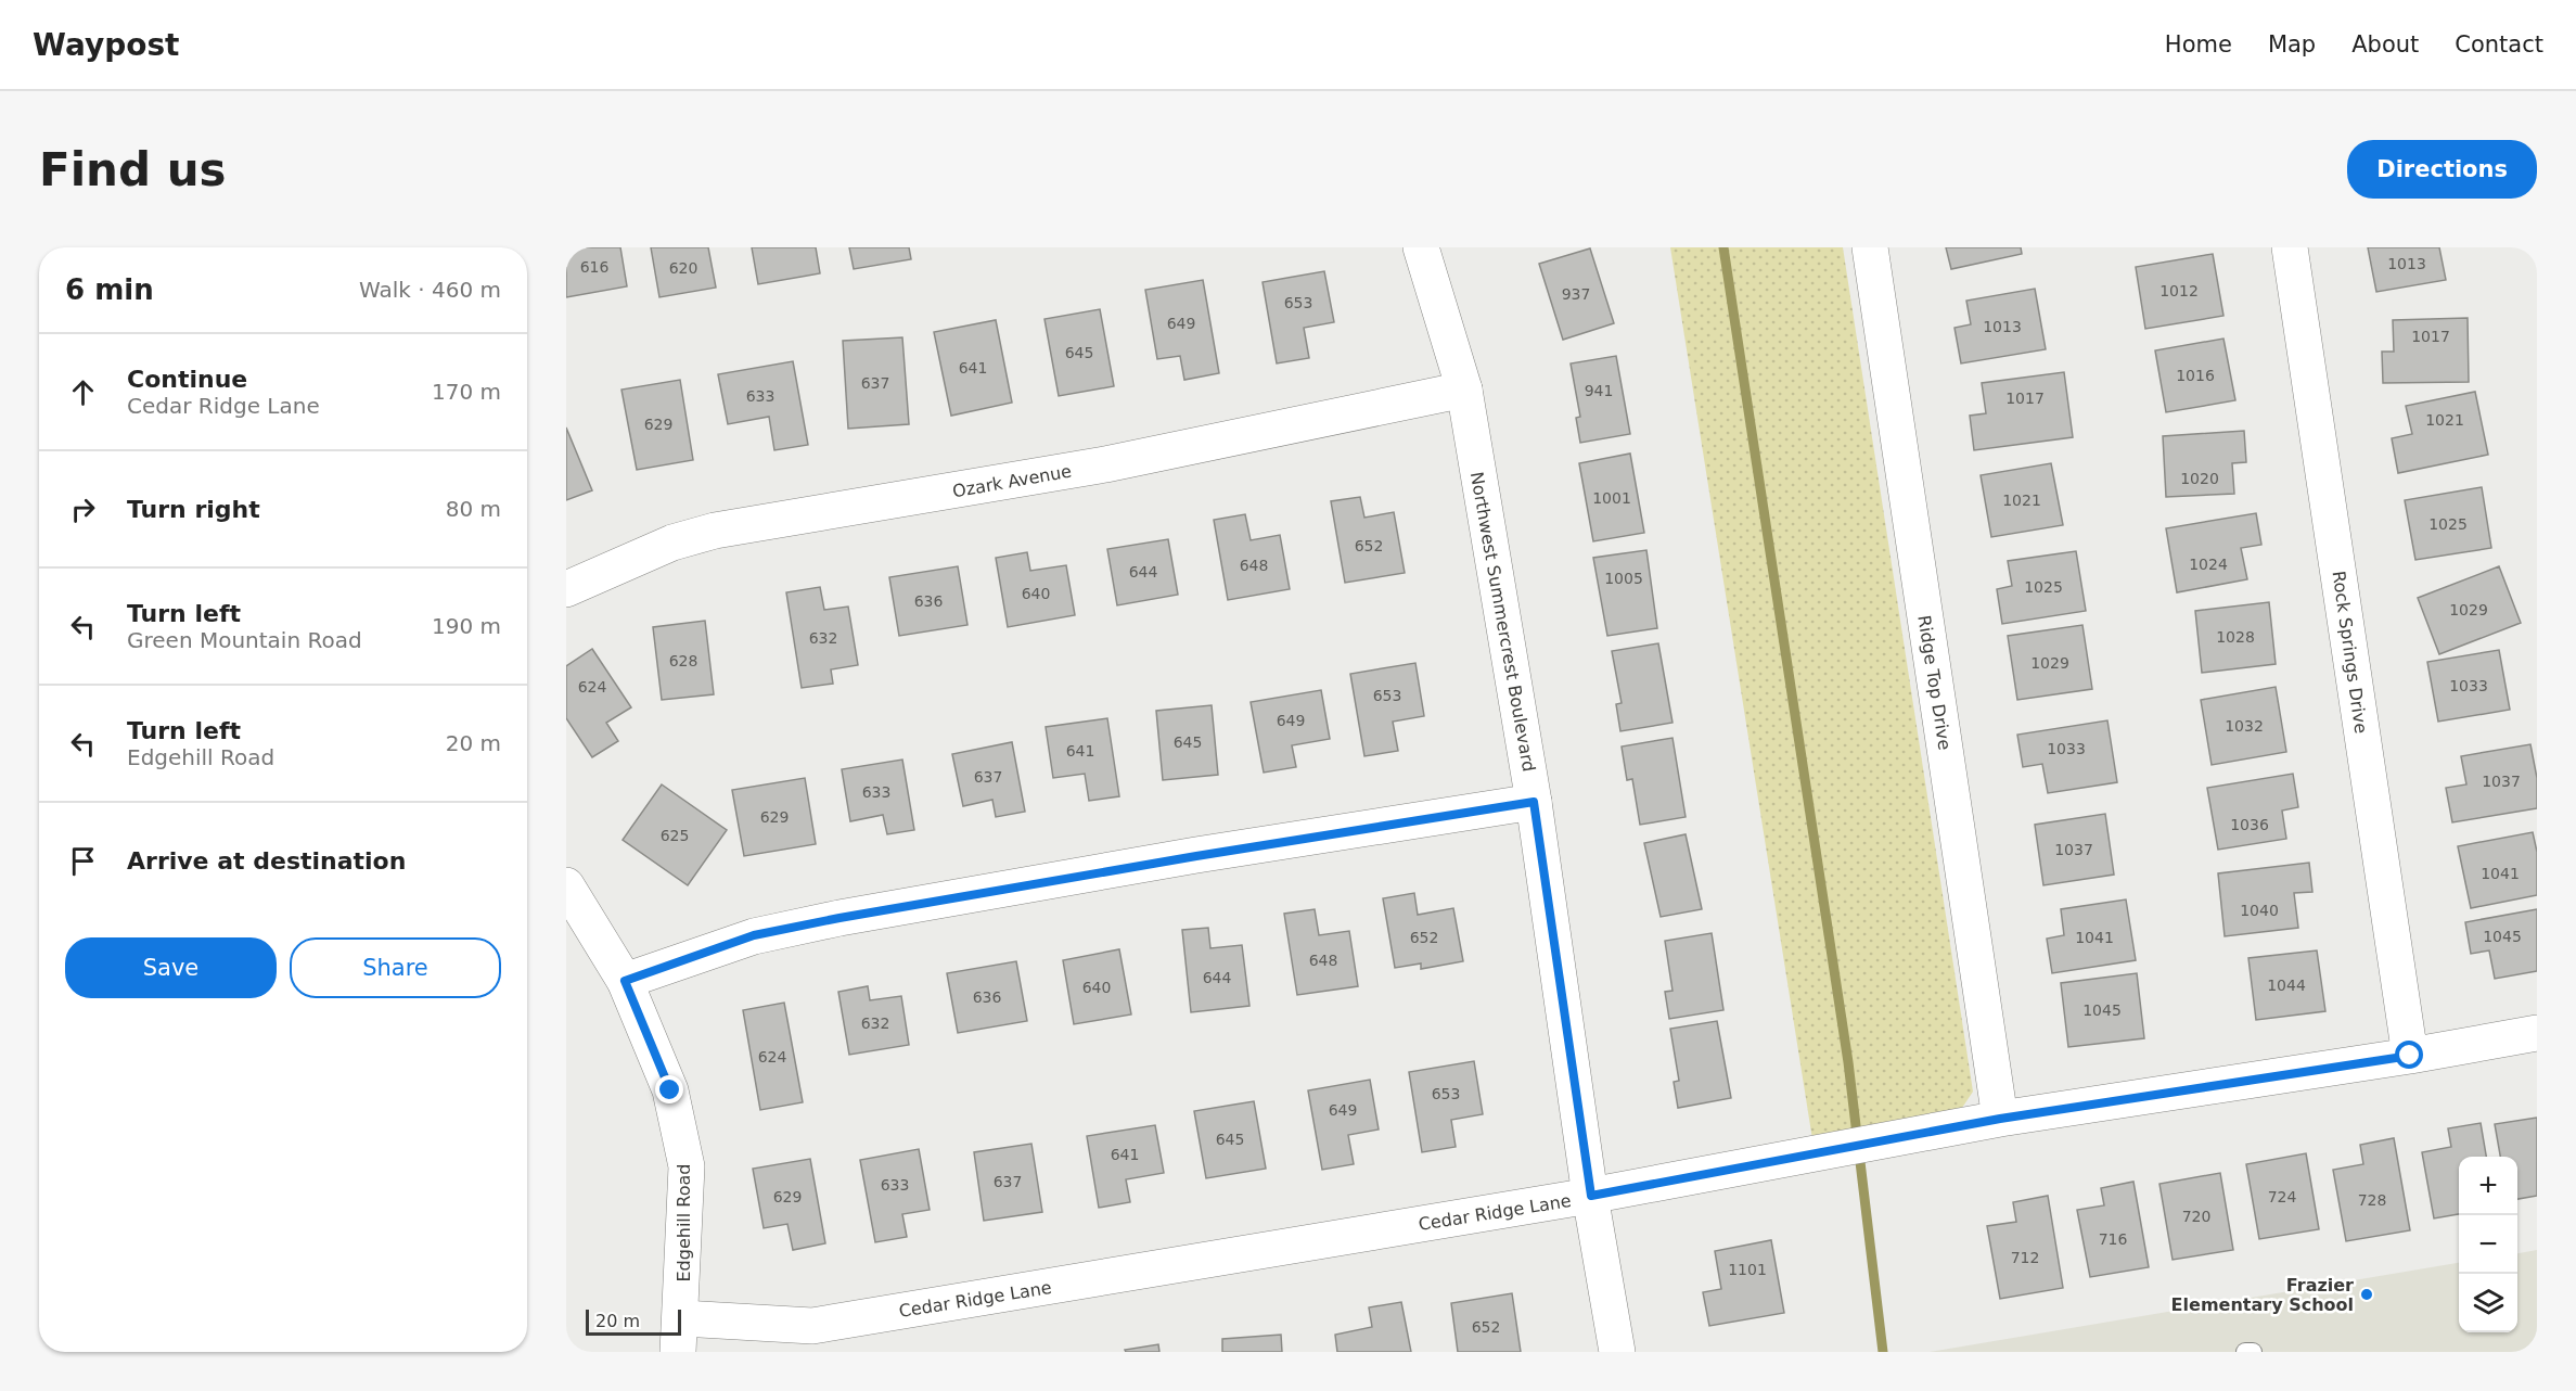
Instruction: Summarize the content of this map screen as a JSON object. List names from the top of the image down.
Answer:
{
  "streets": {
    "street": [
      "Ozark Avenue",
      "Northwest Summercrest Boulevard",
      "Rock Springs Drive",
      "Ridge Top Drive",
      "Cedar Ridge Lane",
      "Edgehill Road"
    ]
  },
  "crossings": [
    ["Ozark Avenue", "Northwest Summercrest Boulevard"],
    ["Northwest Summercrest Boulevard", "Cedar Ridge Lane"],
    ["Rock Springs Drive", "Cedar Ridge Lane"],
    ["Ridge Top Drive", "Cedar Ridge Lane"],
    ["Cedar Ridge Lane", "Edgehill Road"]
  ],
  "places": ["Frazier Elementary School"],
  "house_numbers": [
    "1013",
    "616",
    "620",
    "1012",
    "937",
    "653",
    "649",
    "1013",
    "1017",
    "645",
    "641",
    "1016",
    "637",
    "941",
    "633",
    "1017",
    "1021",
    "629",
    "1020",
    "1001",
    "1021",
    "1025",
    "652",
    "1024",
    "648",
    "644",
    "1005",
    "1025",
    "640",
    "636",
    "1029",
    "1028",
    "632",
    "628",
    "1029",
    "1033",
    "624",
    "653",
    "649",
    "1032",
    "645",
    "1033",
    "641",
    "637",
    "1037",
    "633",
    "629",
    "1036",
    "625",
    "1037",
    "1041",
    "1040",
    "1045",
    "652",
    "1041",
    "648",
    "644",
    "1044",
    "640",
    "636",
    "1045",
    "632",
    "624",
    "653",
    "649",
    "645",
    "641",
    "637",
    "633",
    "629",
    "724",
    "728",
    "720",
    "716",
    "712",
    "1101",
    "652"
  ],
  "scale_bar": "20 m",
  "page": {
    "header": "Waypost",
    "nav": [
      "Home",
      "Map",
      "About",
      "Contact"
    ],
    "buttons": [
      "Directions",
      ["Save", "Share"]
    ],
    "title": "Find us",
    "heading": ["6 min", "Walk · 460 m"],
    "list": [
      ["Continue", "Cedar Ridge Lane", "170 m"],
      ["Turn right", "80 m"],
      ["Turn left", "Green Mountain Road", "190 m"],
      ["Turn left", "Edgehill Road", "20 m"],
      "Arrive at destination"
    ],
    "map_buttons": ["+", "−"],
    "scale": "20 m"
  }
}
